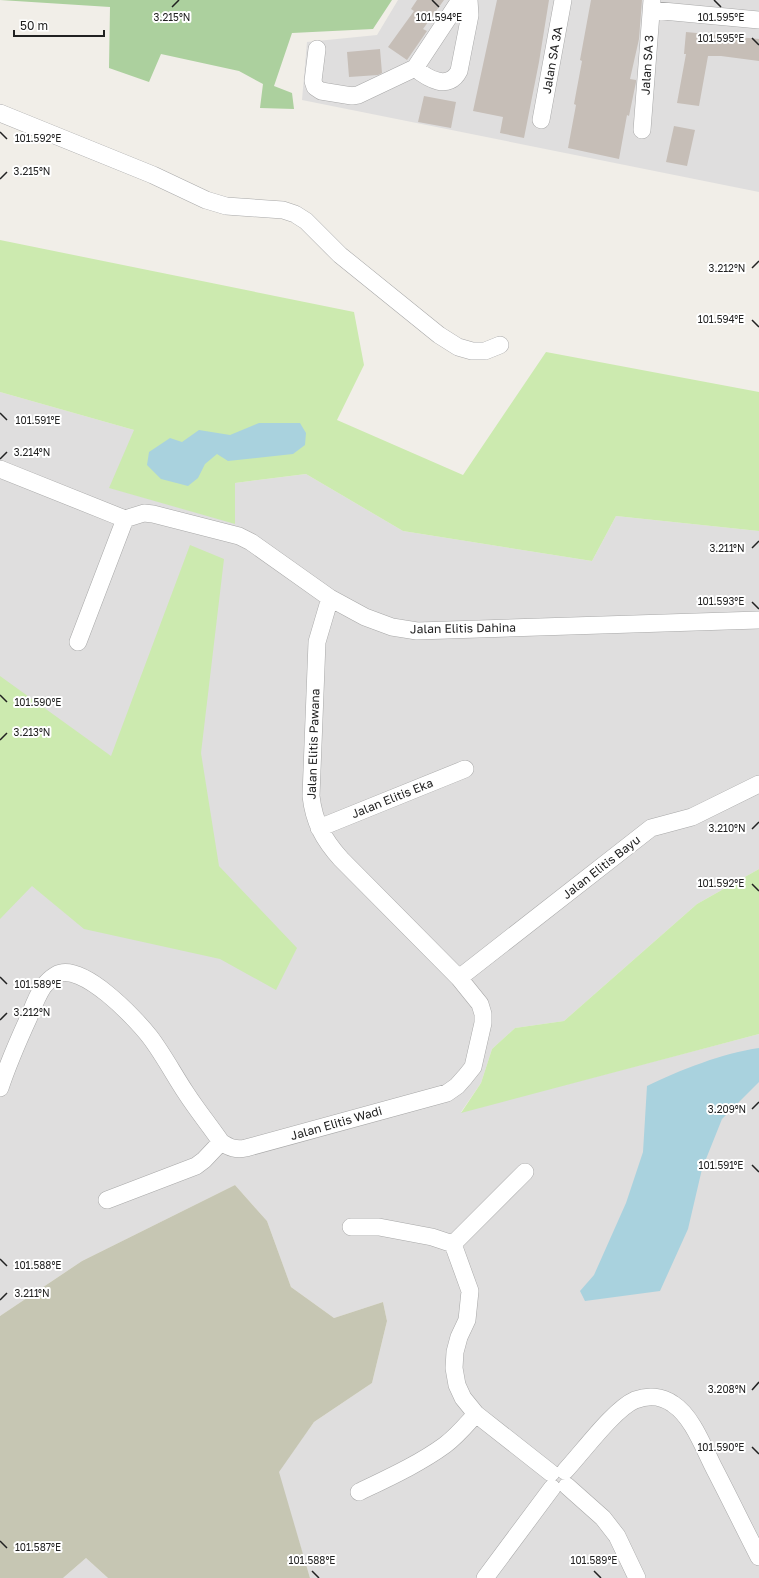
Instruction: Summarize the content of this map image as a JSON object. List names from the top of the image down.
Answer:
{
  "streets": {
    "street": [
      "Jalan SA 3A",
      "Jalan SA 3",
      "Jalan Elitis Dahina",
      "Jalan Elitis Pawana",
      "Jalan Elitis Eka",
      "Jalan Elitis Bayu",
      "Jalan Elitis Wadi"
    ]
  },
  "crossings": [
    ["Jalan Elitis Dahina", "Jalan Elitis Pawana"],
    ["Jalan Elitis Pawana", "Jalan Elitis Eka"],
    ["Jalan Elitis Pawana", "Jalan Elitis Bayu"],
    ["Jalan Elitis Pawana", "Jalan Elitis Wadi"],
    ["Jalan Elitis Bayu", "Jalan Elitis Wadi"]
  ],
  "scale_bar": "50 m",
  "coordinates": [
    "101.594°E",
    "101.595°E",
    "3.215°N",
    "101.592°E",
    "3.212°N",
    "101.591°E",
    "3.214°N",
    "3.211°N",
    "101.593°E",
    "101.590°E",
    "3.213°N",
    "3.210°N",
    "101.589°E",
    "3.209°N",
    "101.588°E",
    "3.208°N",
    "101.587°E"
  ]
}
